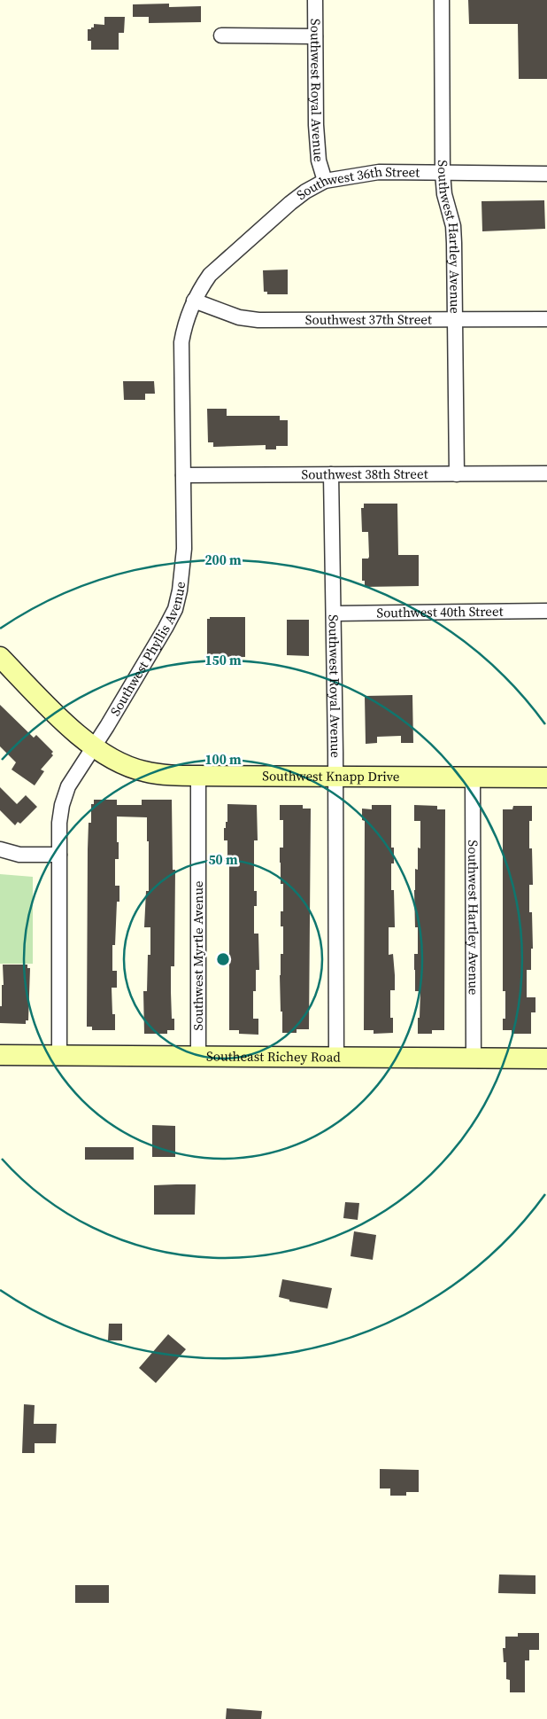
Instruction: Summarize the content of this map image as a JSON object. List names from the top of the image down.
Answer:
{
  "streets": {
    "street": [
      "Southwest Royal Avenue",
      "Southwest 36th Street",
      "Southwest Hartley Avenue",
      "Southwest 37th Street",
      "Southwest 38th Street",
      "Southwest 40th Street",
      "Southwest Phyllis Avenue",
      "Southwest Knapp Drive",
      "Southwest Myrtle Avenue",
      "Southeast Richey Road"
    ]
  },
  "crossings": [
    ["Southwest Royal Avenue", "Southwest 36th Street"],
    ["Southwest Royal Avenue", "Southwest 38th Street"],
    ["Southwest Royal Avenue", "Southwest 40th Street"],
    ["Southwest Royal Avenue", "Southwest Knapp Drive"],
    ["Southwest Royal Avenue", "Southeast Richey Road"],
    ["Southwest 36th Street", "Southwest Hartley Avenue"],
    ["Southwest 36th Street", "Southwest Phyllis Avenue"],
    ["Southwest Hartley Avenue", "Southwest 37th Street"],
    ["Southwest Hartley Avenue", "Southwest 38th Street"],
    ["Southwest Hartley Avenue", "Southwest Knapp Drive"],
    ["Southwest Hartley Avenue", "Southeast Richey Road"],
    ["Southwest 37th Street", "Southwest Phyllis Avenue"],
    ["Southwest 38th Street", "Southwest Phyllis Avenue"],
    ["Southwest Phyllis Avenue", "Southwest Knapp Drive"],
    ["Southwest Phyllis Avenue", "Southeast Richey Road"],
    ["Southwest Knapp Drive", "Southwest Myrtle Avenue"],
    ["Southwest Myrtle Avenue", "Southeast Richey Road"]
  ],
  "rings": [
    "200 m",
    "150 m",
    "100 m",
    "50 m"
  ]
}
